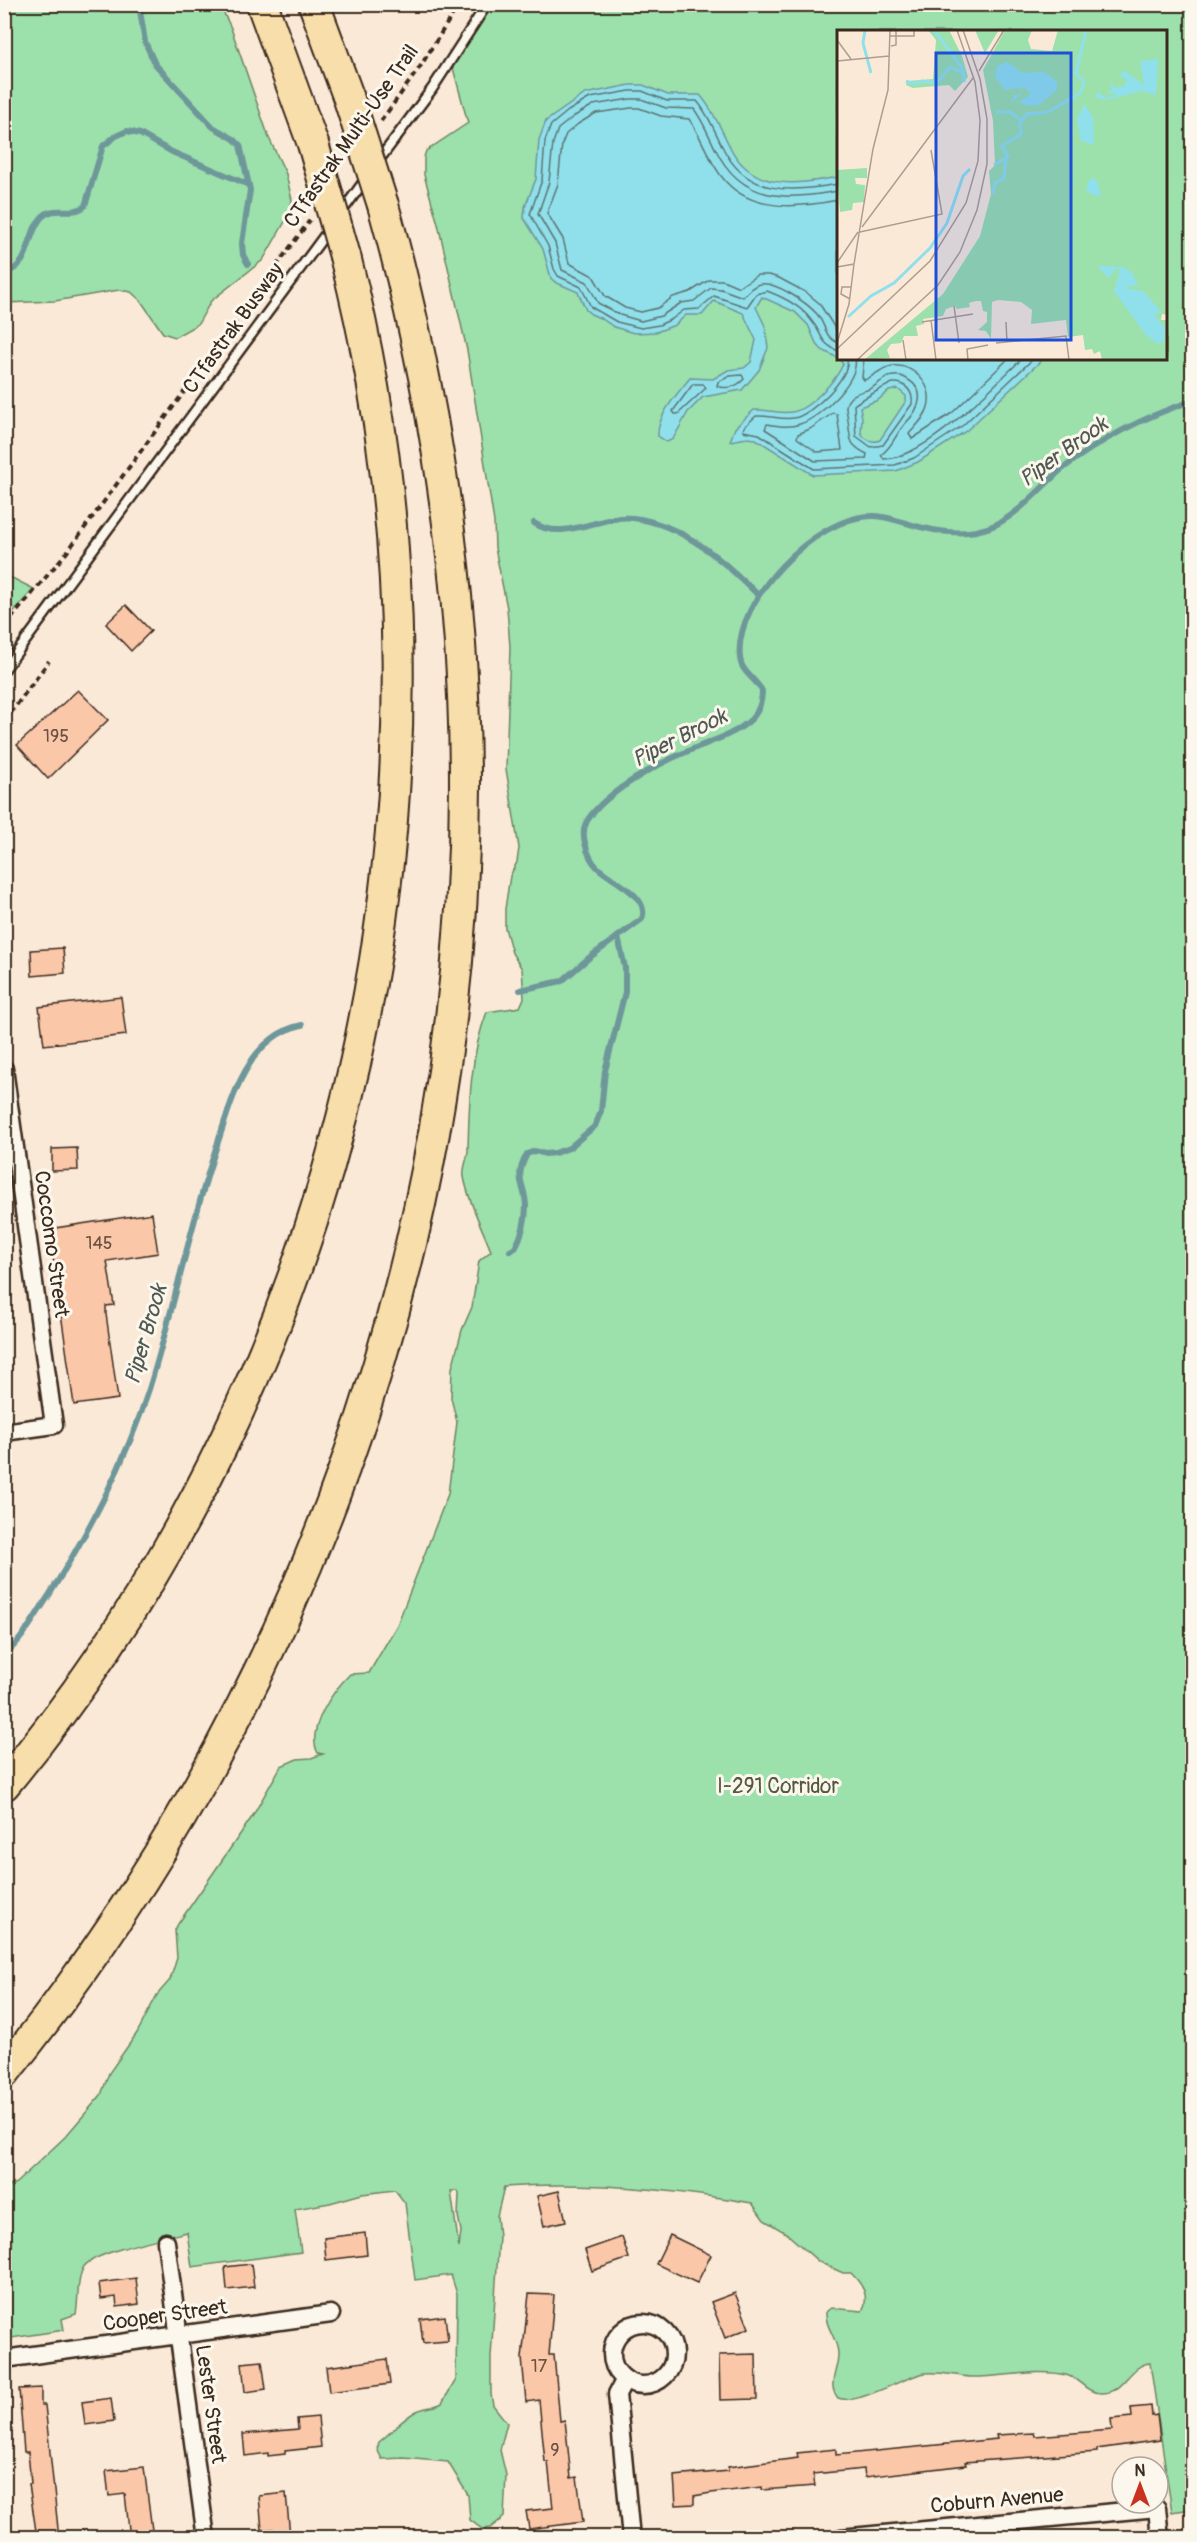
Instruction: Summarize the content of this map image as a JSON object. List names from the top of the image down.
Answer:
{
  "streets": {
    "street": [
      "Coccomo Street",
      "Cooper Street",
      "Lester Street",
      "Coburn Avenue"
    ],
    "lane": ["CTfastrak Busway"],
    "path": ["CTfastrak Multi-Use Trail"]
  },
  "crossings": [
    ["Cooper Street", "Lester Street"]
  ],
  "water": ["Piper Brook"],
  "parks": ["I-291 Corridor"],
  "house_numbers": [
    "195",
    "145",
    "17",
    "9"
  ],
  "north": "top"
}
